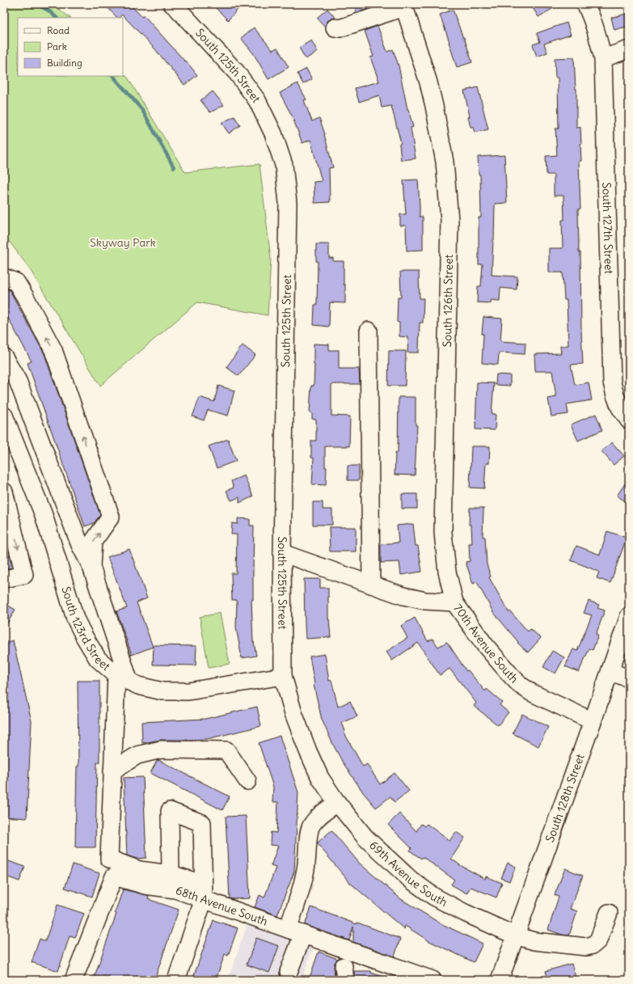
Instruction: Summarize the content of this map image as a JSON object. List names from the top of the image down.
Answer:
{
  "streets": {
    "street": [
      "South 125th Street",
      "South 127th Street",
      "South 126th Street",
      "South 123rd Street",
      "70th Avenue South",
      "South 128th Street",
      "69th Avenue South",
      "68th Avenue South"
    ]
  },
  "crossings": [
    ["South 125th Street", "South 123rd Street"],
    ["South 125th Street", "70th Avenue South"],
    ["South 125th Street", "69th Avenue South"],
    ["South 126th Street", "70th Avenue South"],
    ["South 123rd Street", "69th Avenue South"],
    ["70th Avenue South", "South 128th Street"],
    ["South 128th Street", "69th Avenue South"]
  ],
  "parks": ["Skyway Park"],
  "legend": ["Road", "Park", "Building"]
}
